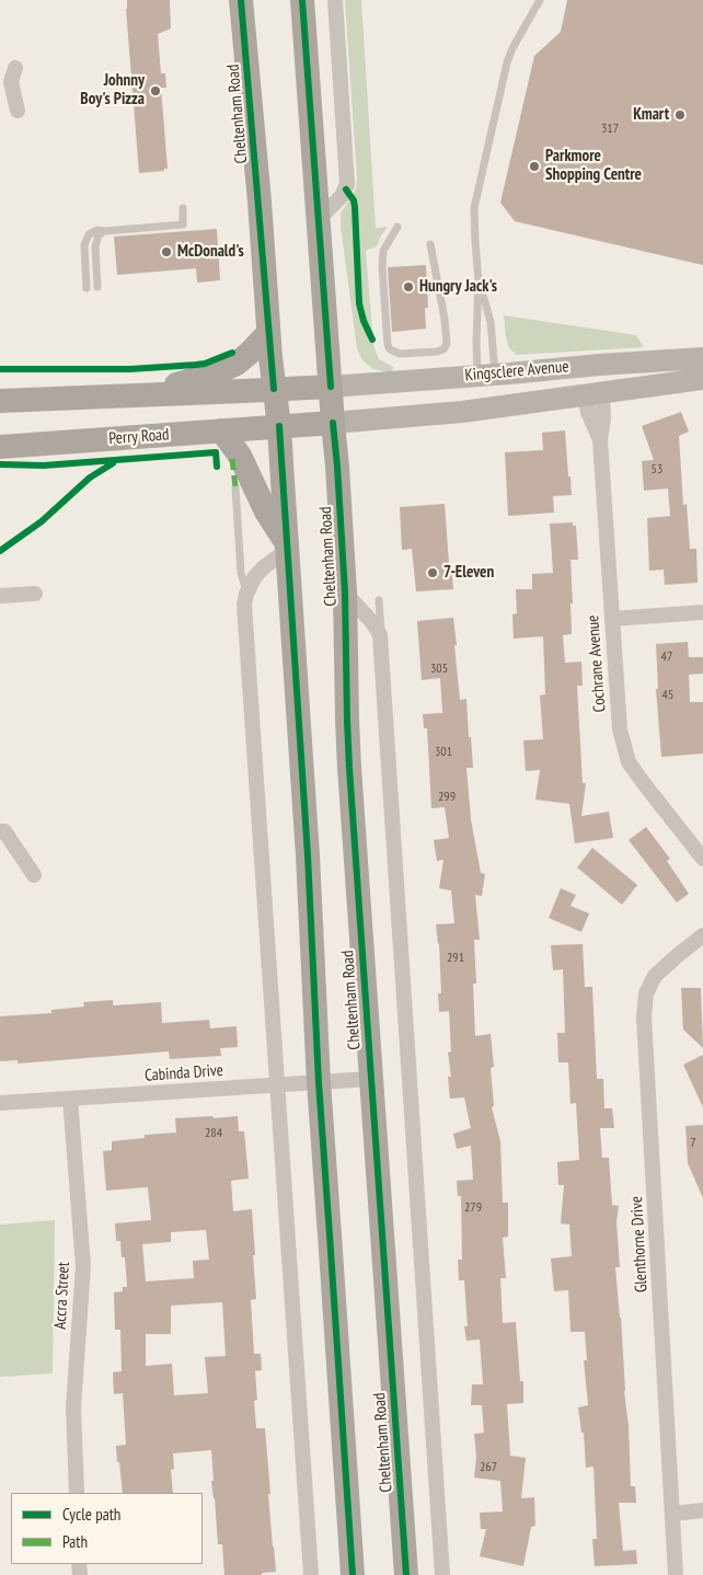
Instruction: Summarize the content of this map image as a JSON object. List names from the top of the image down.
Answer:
{
  "streets": {
    "main road": ["Cheltenham Road", "Kingsclere Avenue", "Perry Road"],
    "street": [
      "Cochrane Avenue",
      "Cabinda Drive",
      "Glenthorne Drive",
      "Accra Street"
    ]
  },
  "crossings": [
    ["Cheltenham Road", "Kingsclere Avenue"],
    ["Cheltenham Road", "Perry Road"],
    ["Cheltenham Road", "Cabinda Drive"],
    ["Kingsclere Avenue", "Perry Road"],
    ["Kingsclere Avenue", "Cochrane Avenue"],
    ["Cabinda Drive", "Accra Street"]
  ],
  "places": [
    "Johnny Boy's Pizza",
    "Kmart",
    "Parkmore Shopping Centre",
    "McDonald's",
    "Hungry Jack's",
    "7-Eleven"
  ],
  "house_numbers": [
    "317",
    "53",
    "47",
    "305",
    "45",
    "301",
    "299",
    "291",
    "284",
    "7",
    "279",
    "267"
  ],
  "legend": ["Cycle path", "Path"]
}
